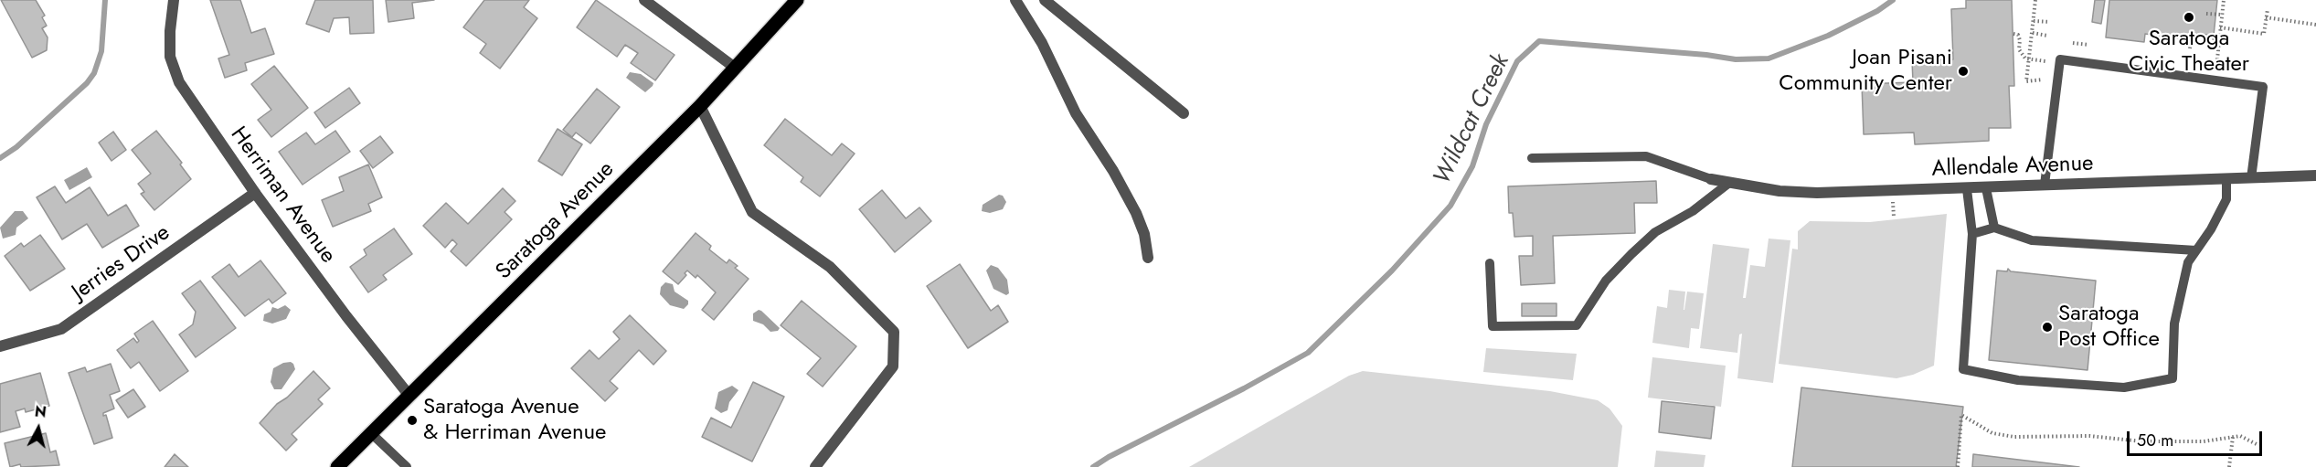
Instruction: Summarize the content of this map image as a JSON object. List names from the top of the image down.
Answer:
{
  "streets": {
    "main road": ["Saratoga Avenue"],
    "street": ["Allendale Avenue", "Herriman Avenue", "Jerries Drive"]
  },
  "crossings": [
    ["Herriman Avenue", "Saratoga Avenue"],
    ["Herriman Avenue", "Jerries Drive"]
  ],
  "water": ["Wildcat Creek"],
  "places": [
    "Saratoga Civic Theater",
    "Joan Pisani Community Center",
    "Saratoga Post Office",
    "Saratoga Avenue & Herriman Avenue"
  ],
  "scale_bar": "50 m",
  "north": "top"
}
